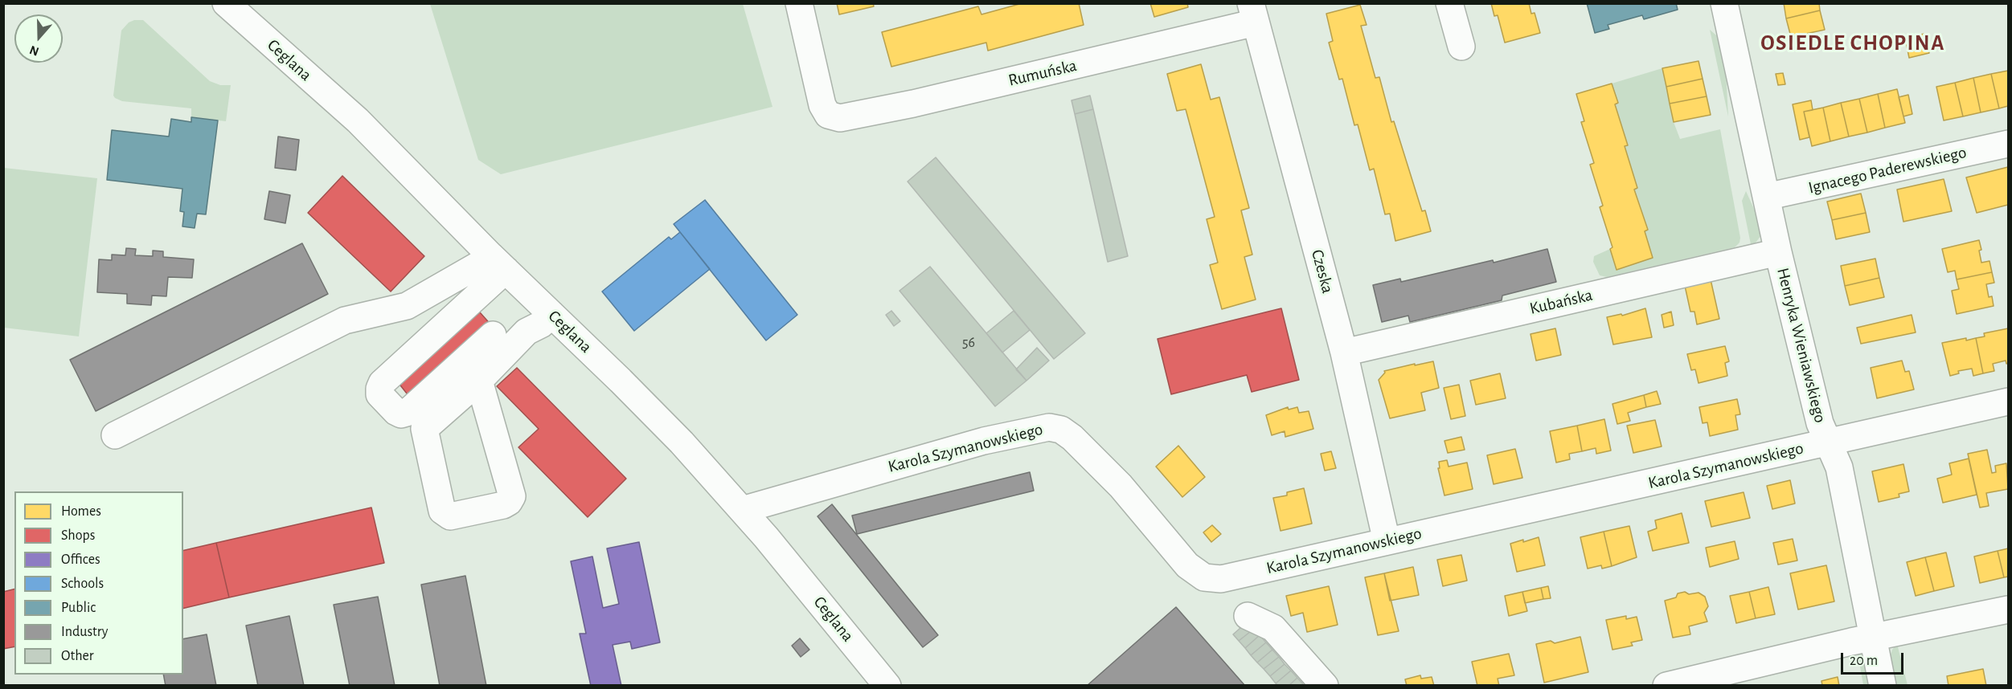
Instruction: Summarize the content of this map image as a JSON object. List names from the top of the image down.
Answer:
{
  "streets": {
    "street": [
      "Ceglana",
      "Rumuńska",
      "Ignacego Paderewskiego",
      "Czeska",
      "Kubańska",
      "Henryka Wieniawskiego",
      "Karola Szymanowskiego"
    ]
  },
  "crossings": [
    ["Ceglana", "Karola Szymanowskiego"],
    ["Rumuńska", "Czeska"],
    ["Ignacego Paderewskiego", "Henryka Wieniawskiego"],
    ["Czeska", "Kubańska"],
    ["Czeska", "Karola Szymanowskiego"],
    ["Kubańska", "Henryka Wieniawskiego"],
    ["Henryka Wieniawskiego", "Karola Szymanowskiego"]
  ],
  "districts": ["OSIEDLE CHOPINA"],
  "house_numbers": ["56"],
  "legend": [
    "Homes",
    "Shops",
    "Offices",
    "Schools",
    "Public",
    "Industry",
    "Other"
  ],
  "scale_bar": "20 m",
  "north": "bottom"
}
